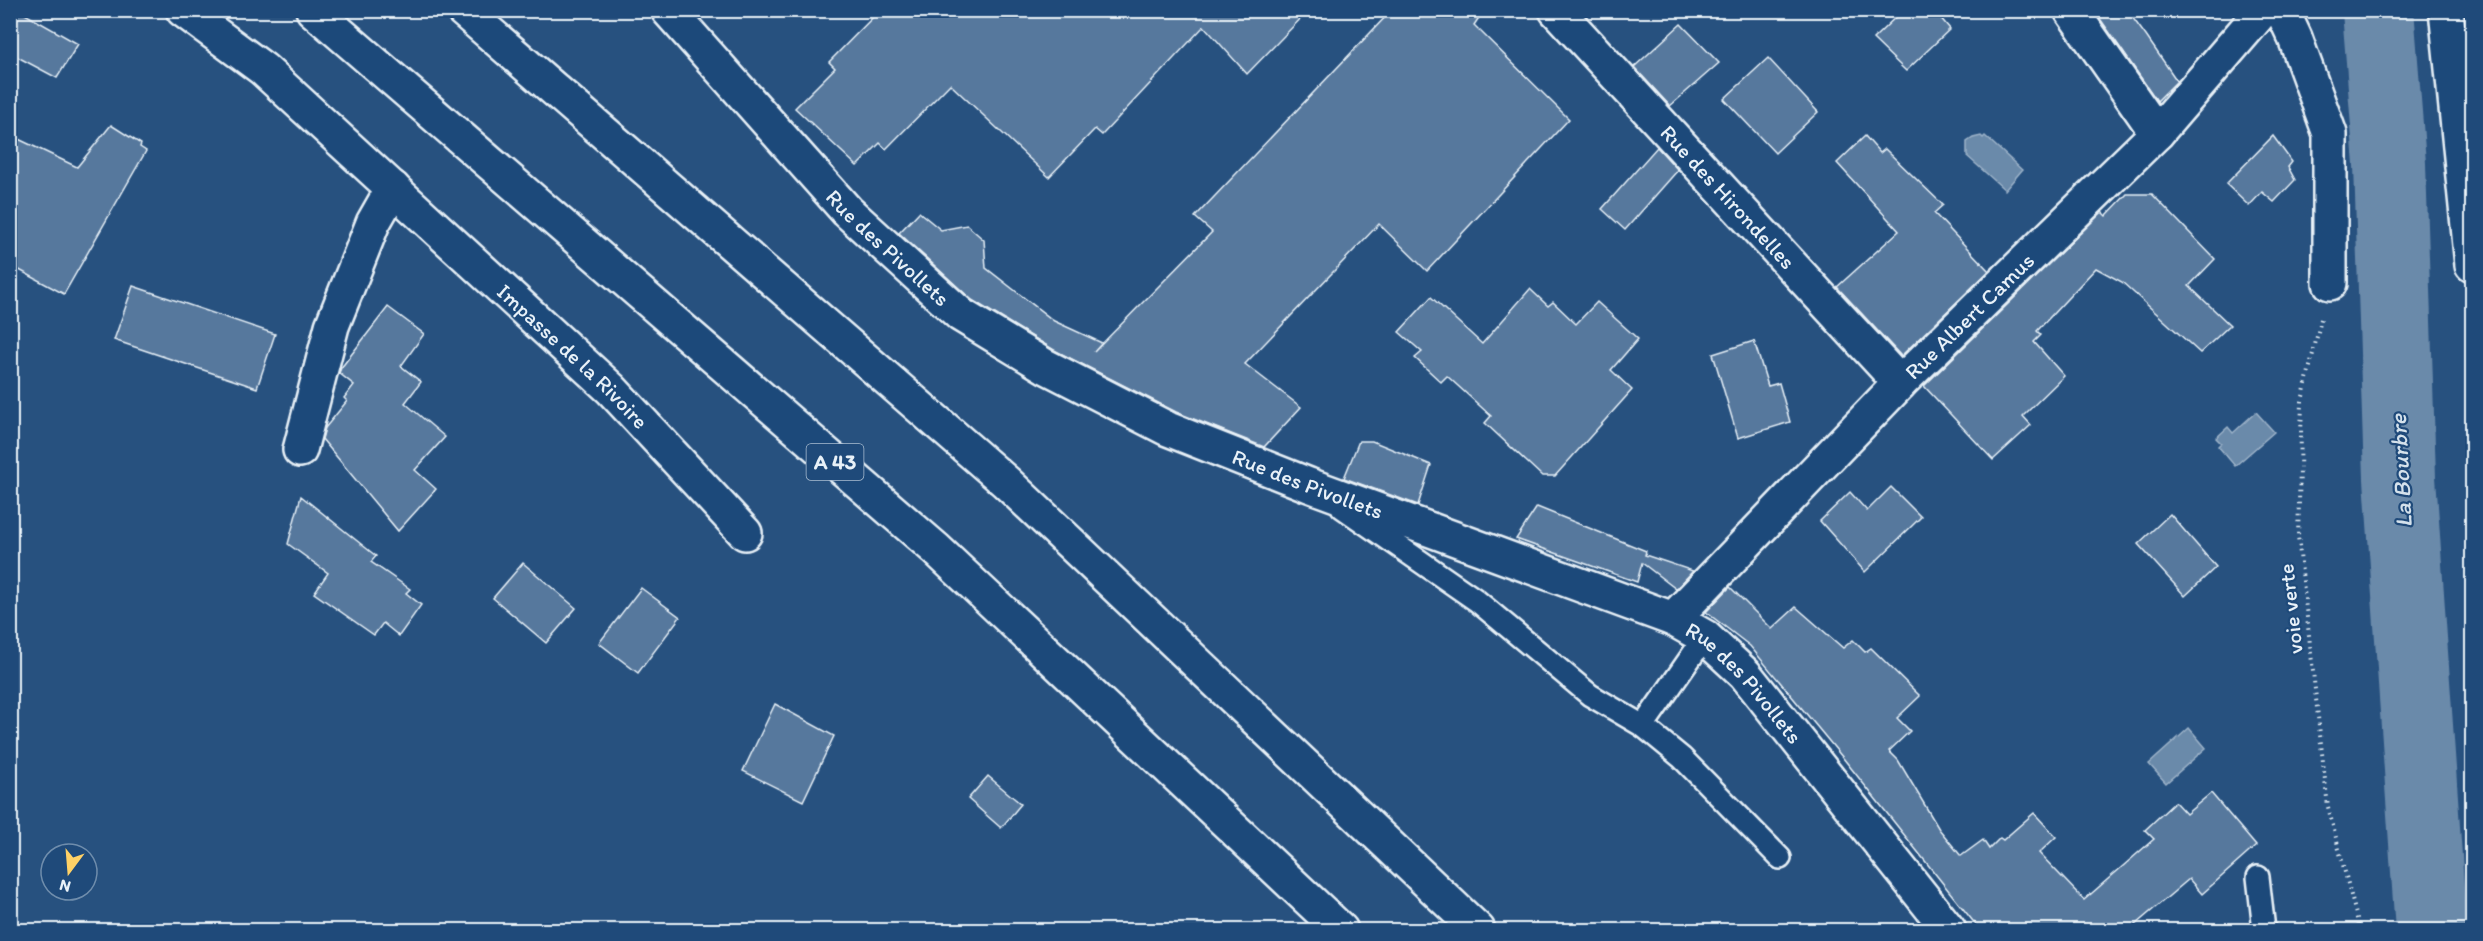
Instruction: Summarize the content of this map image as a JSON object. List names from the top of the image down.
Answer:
{
  "streets": {
    "main road": [
      "Rue des Hirondelles",
      "Rue des Pivollets",
      "Rue Albert Camus",
      "Impasse de la Rivoire",
      "A 43"
    ],
    "path": ["voie verte"]
  },
  "crossings": [
    ["Rue des Hirondelles", "Rue Albert Camus"],
    ["Rue des Pivollets", "Rue Albert Camus"]
  ],
  "water": ["La Bourbre"],
  "north": "bottom"
}
